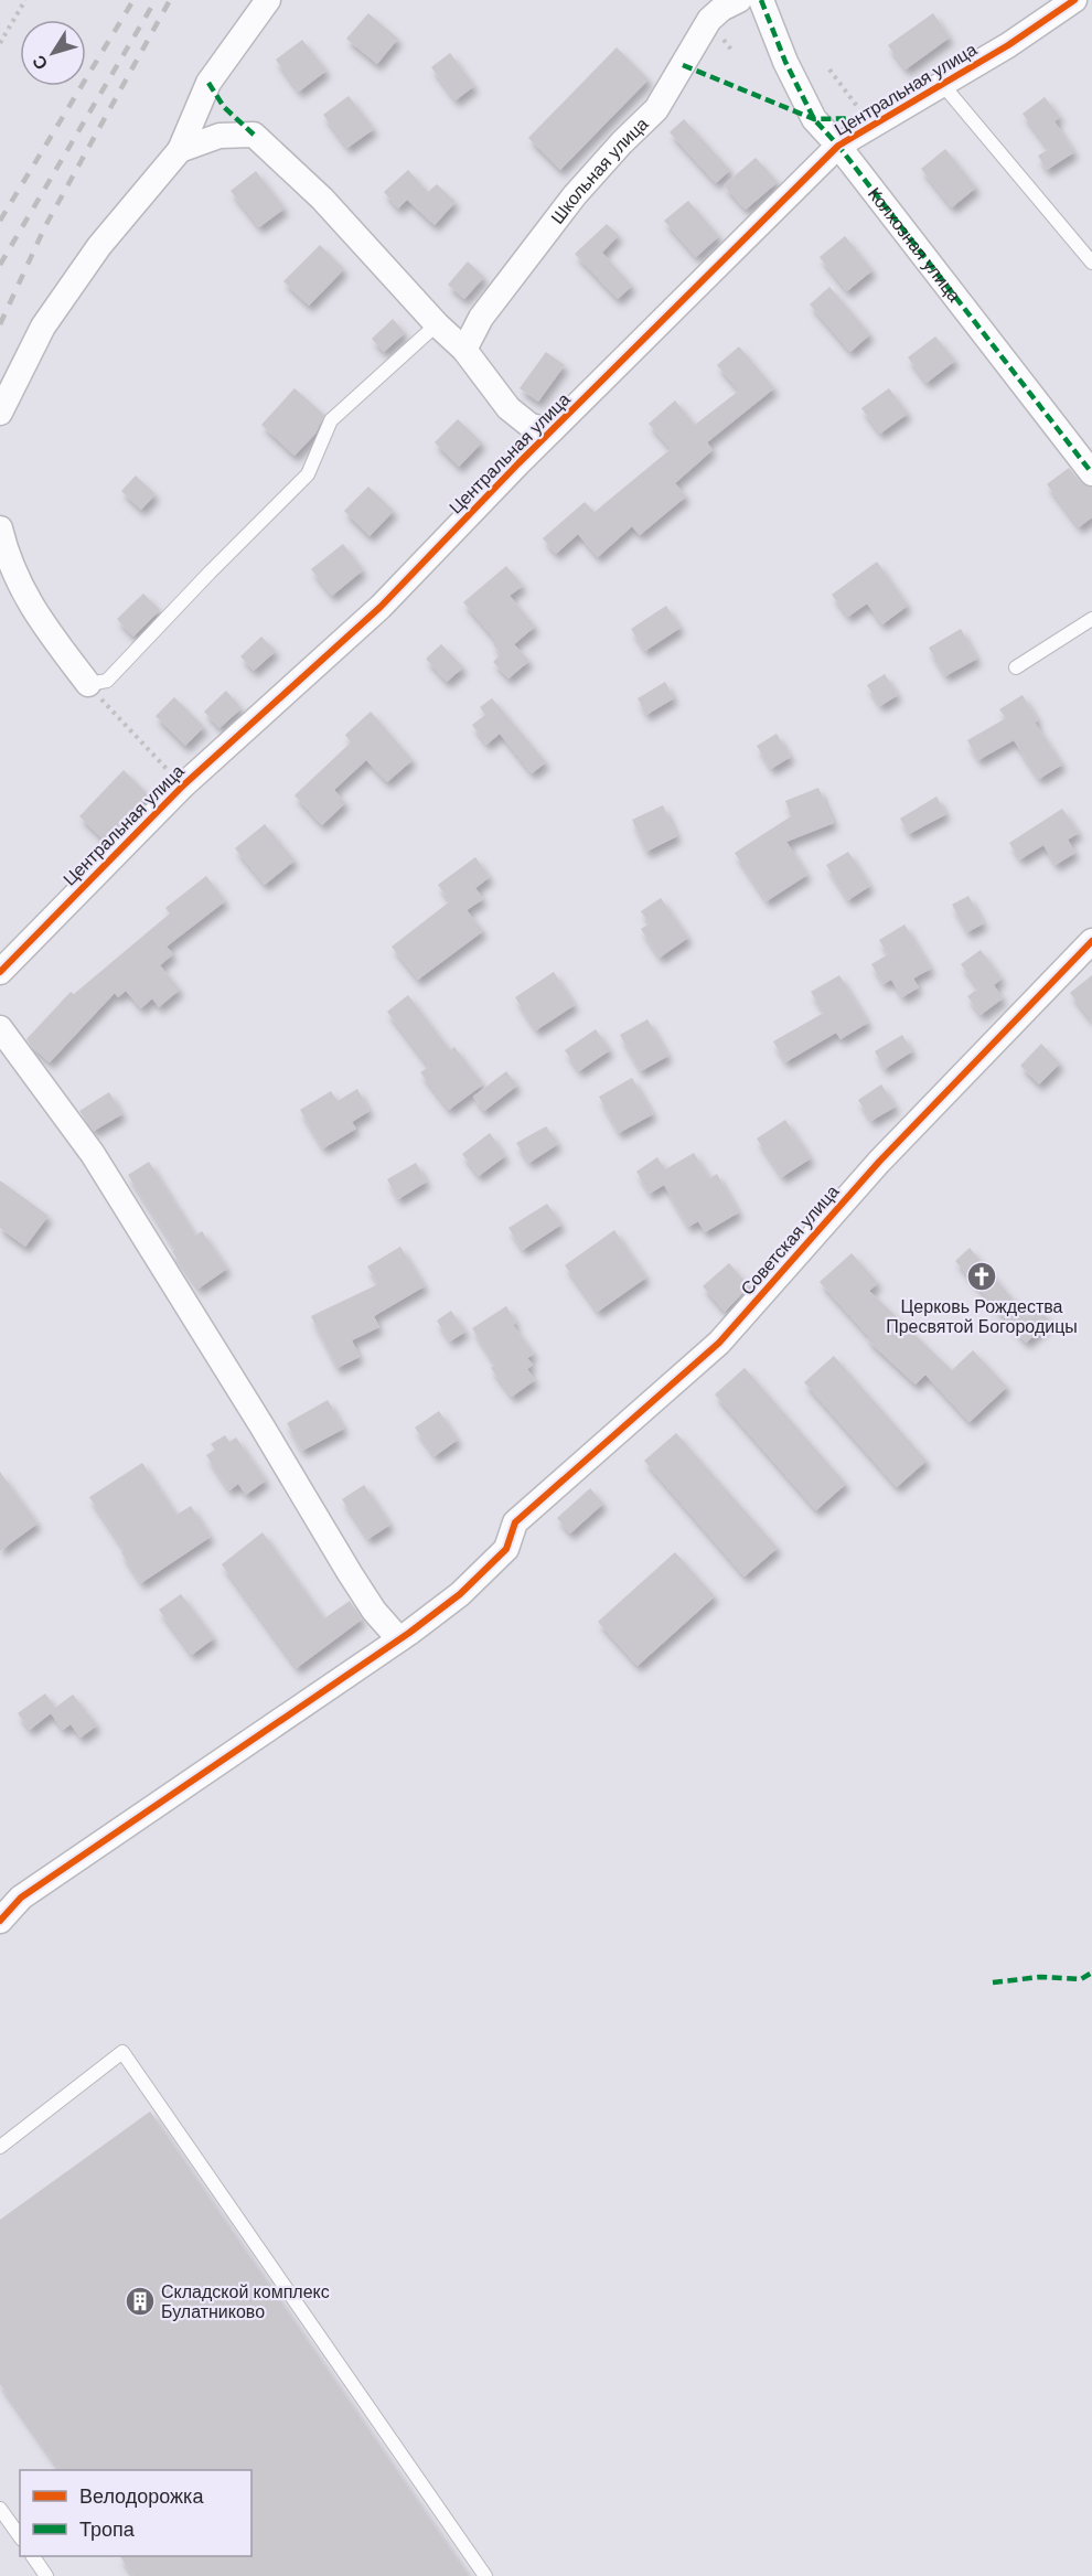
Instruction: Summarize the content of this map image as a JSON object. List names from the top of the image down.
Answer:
{
  "streets": {
    "street": [
      "Центральная улица",
      "Школьная улица",
      "Колхозная улица",
      "Советская улица"
    ]
  },
  "crossings": [
    ["Центральная улица", "Колхозная улица"]
  ],
  "places": {
    "church": ["Церковь Рождества Пресвятой Богородицы"],
    "building": ["Складской комплекс Булатниково"]
  },
  "legend": ["Велодорожка", "Тропа"],
  "north": "bottom left"
}
